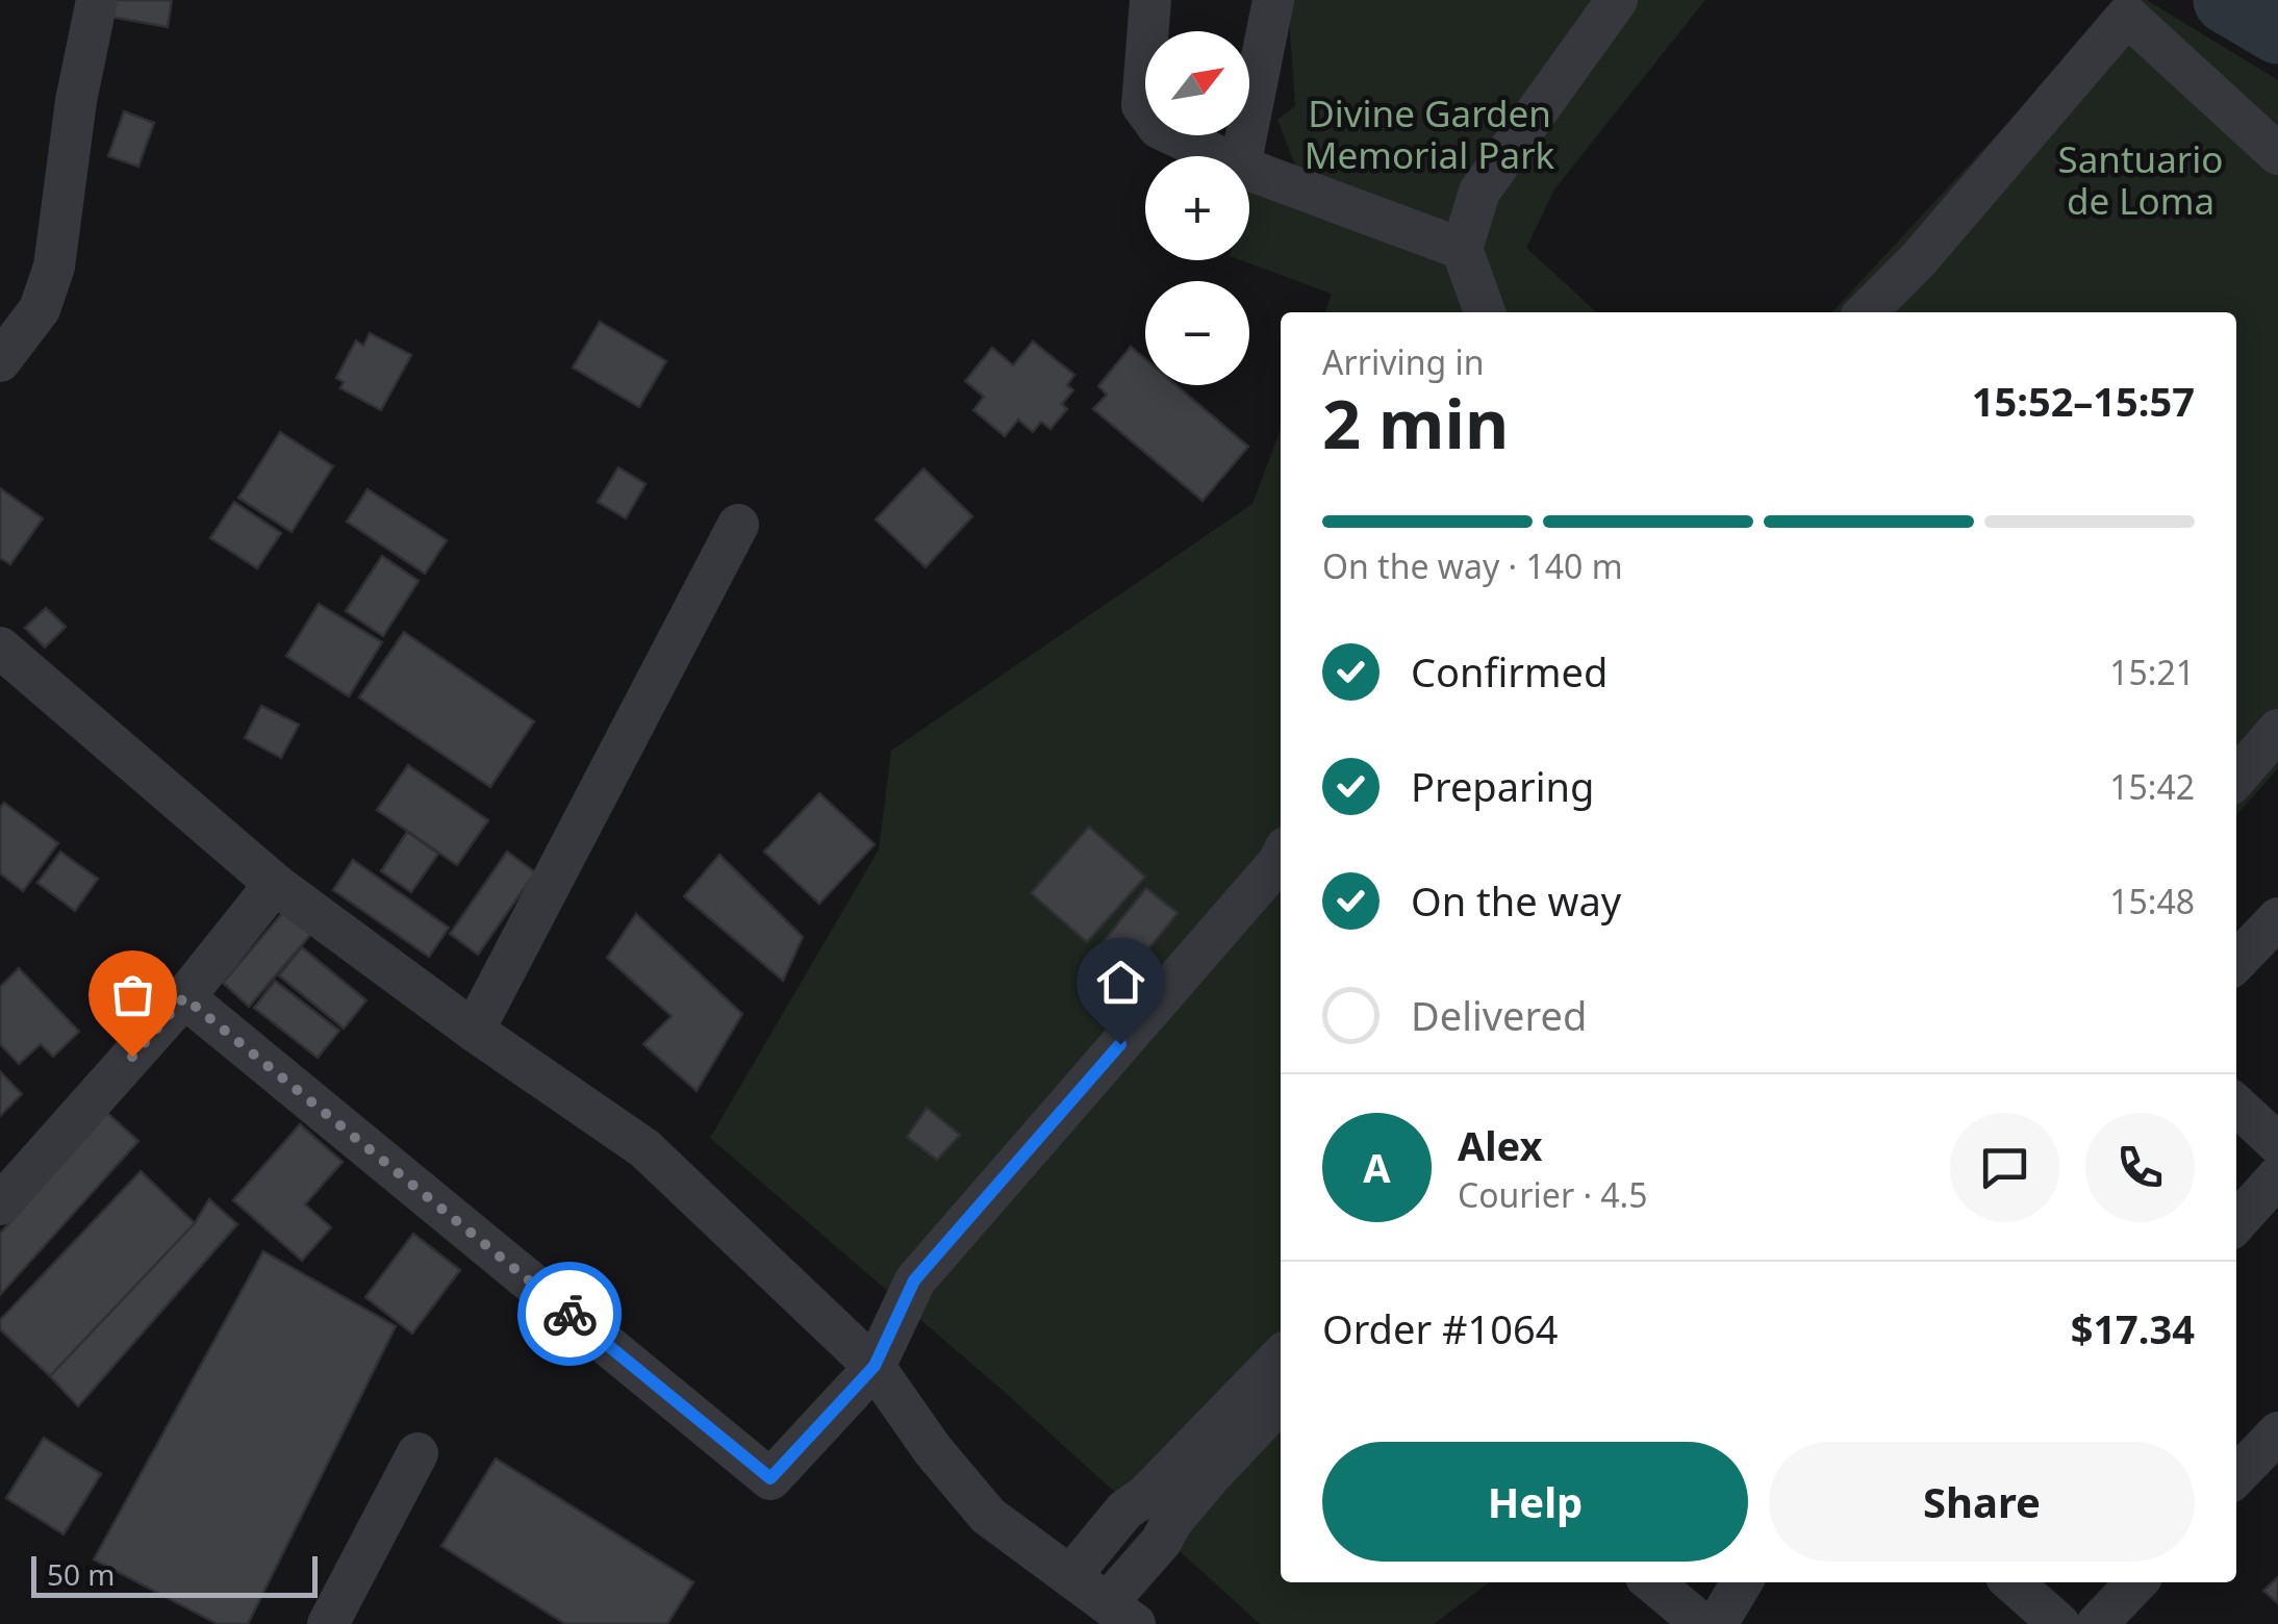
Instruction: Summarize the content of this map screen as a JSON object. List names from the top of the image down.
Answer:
{
  "parks": ["Divine Garden Memorial Park", "Santuario de Loma"],
  "scale_bar": "50 m",
  "north": "top right",
  "page": {
    "map_buttons": ["+", "−"],
    "heading": ["2 min", "Arriving in", "15:52–15:57"],
    "panel": [
      "Alex",
      "Courier · 4.5",
      "Order #1064",
      "$17.34"
    ],
    "bar": "On the way · 140 m",
    "list": [
      ["Confirmed", "15:21"],
      ["Preparing", "15:42"],
      ["On the way", "15:48"],
      "Delivered"
    ],
    "round": "A",
    "buttons": ["Help", "Share"],
    "scale": "50 m"
  }
}
